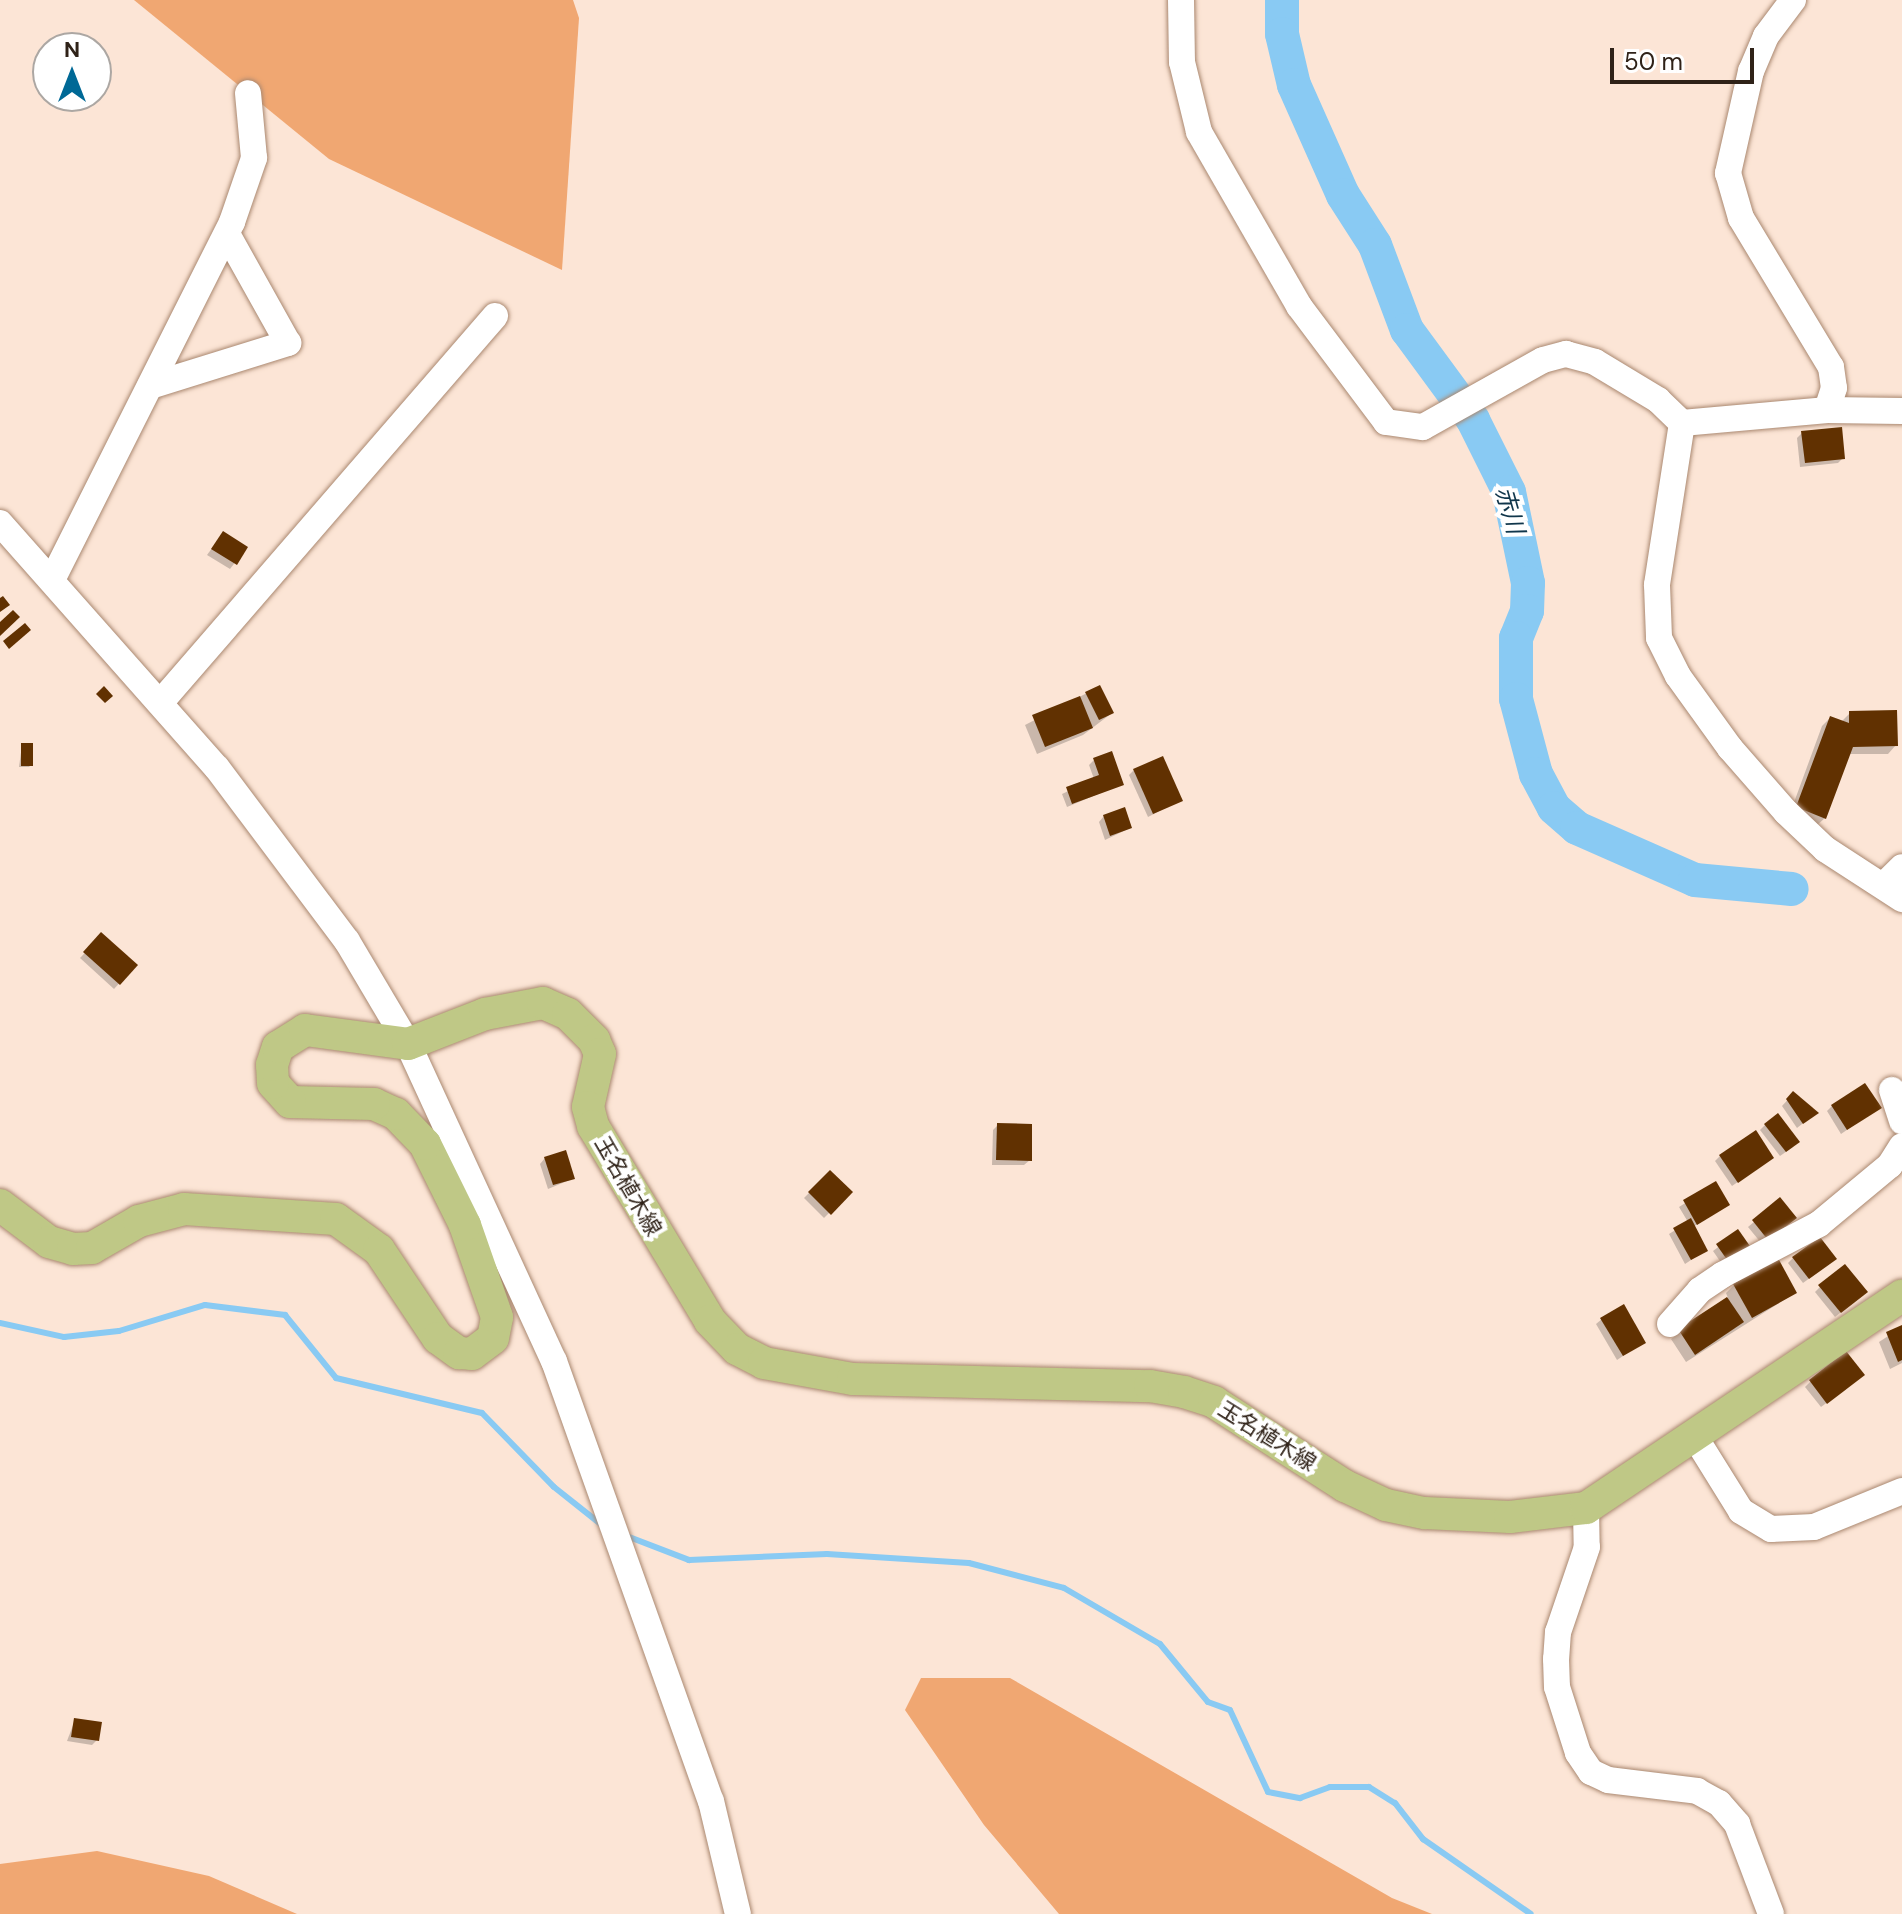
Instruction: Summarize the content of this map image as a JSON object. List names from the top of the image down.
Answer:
{
  "streets": {
    "main road": ["玉名植木線"]
  },
  "water": ["赤川"],
  "scale_bar": "50 m",
  "north": "top"
}
